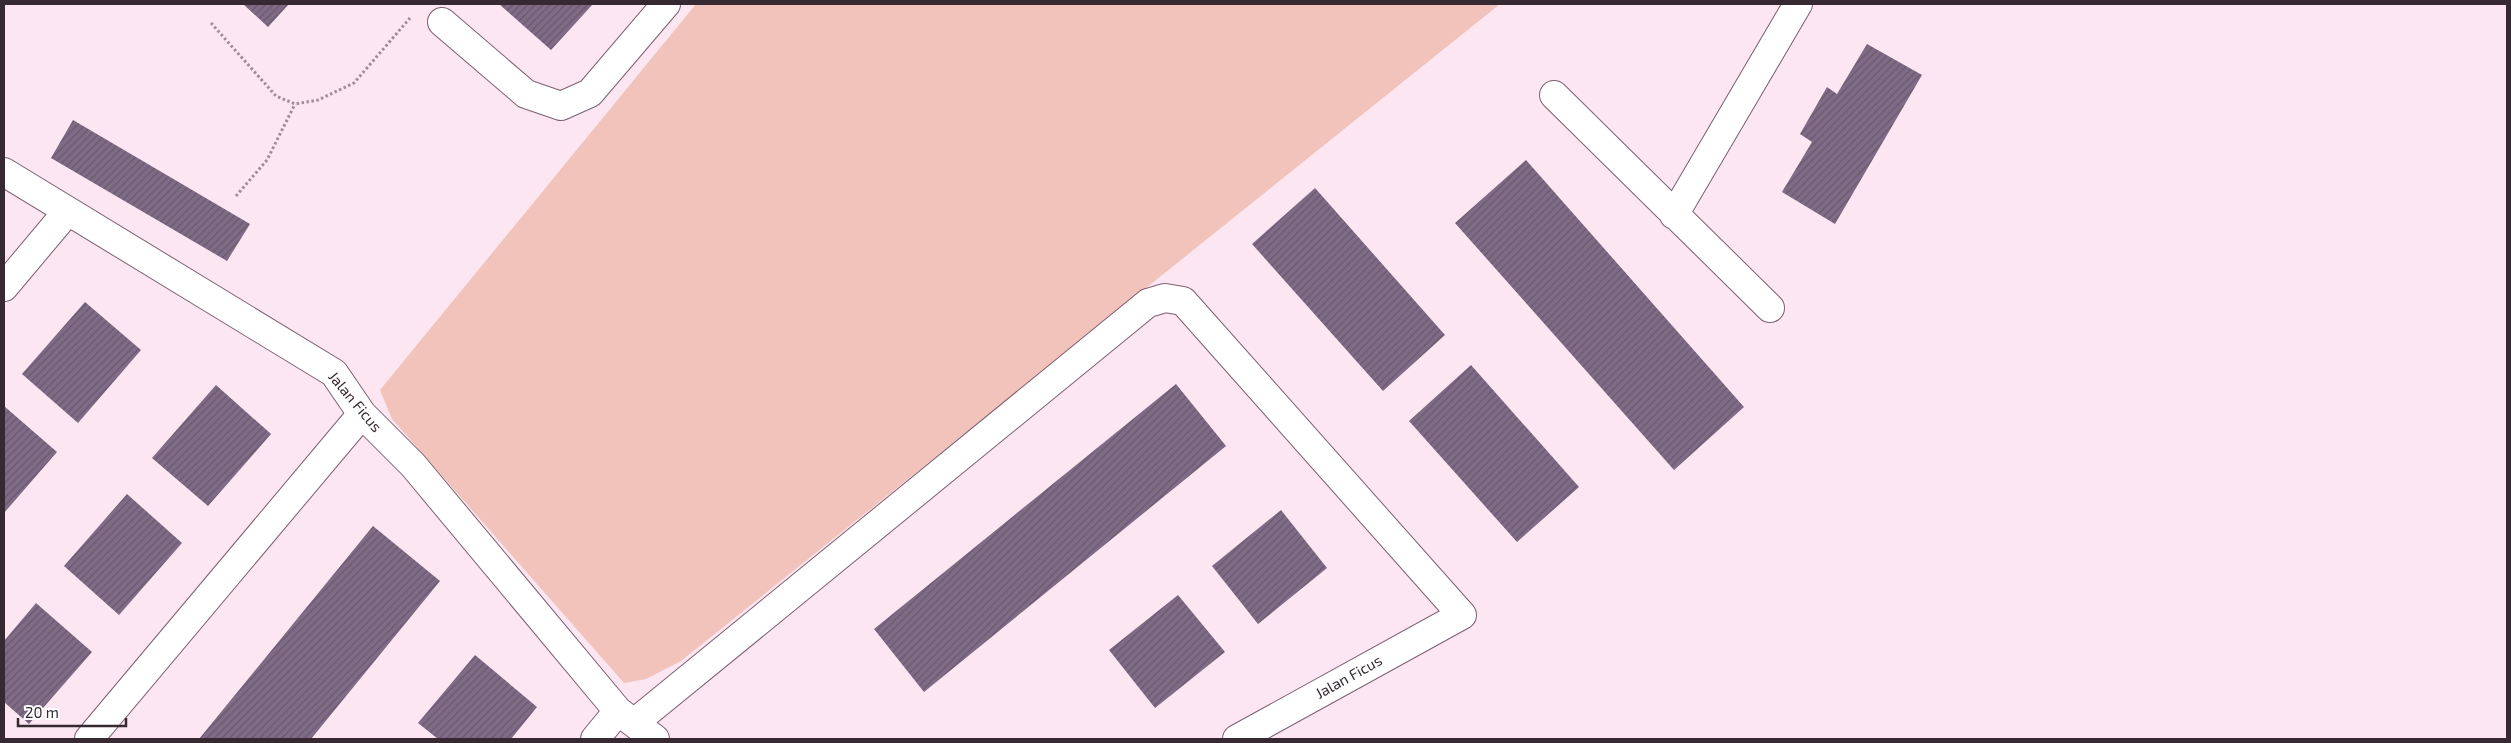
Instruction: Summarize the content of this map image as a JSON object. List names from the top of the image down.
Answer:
{
  "streets": {
    "street": ["Jalan Ficus"]
  },
  "scale_bar": "20 m"
}
